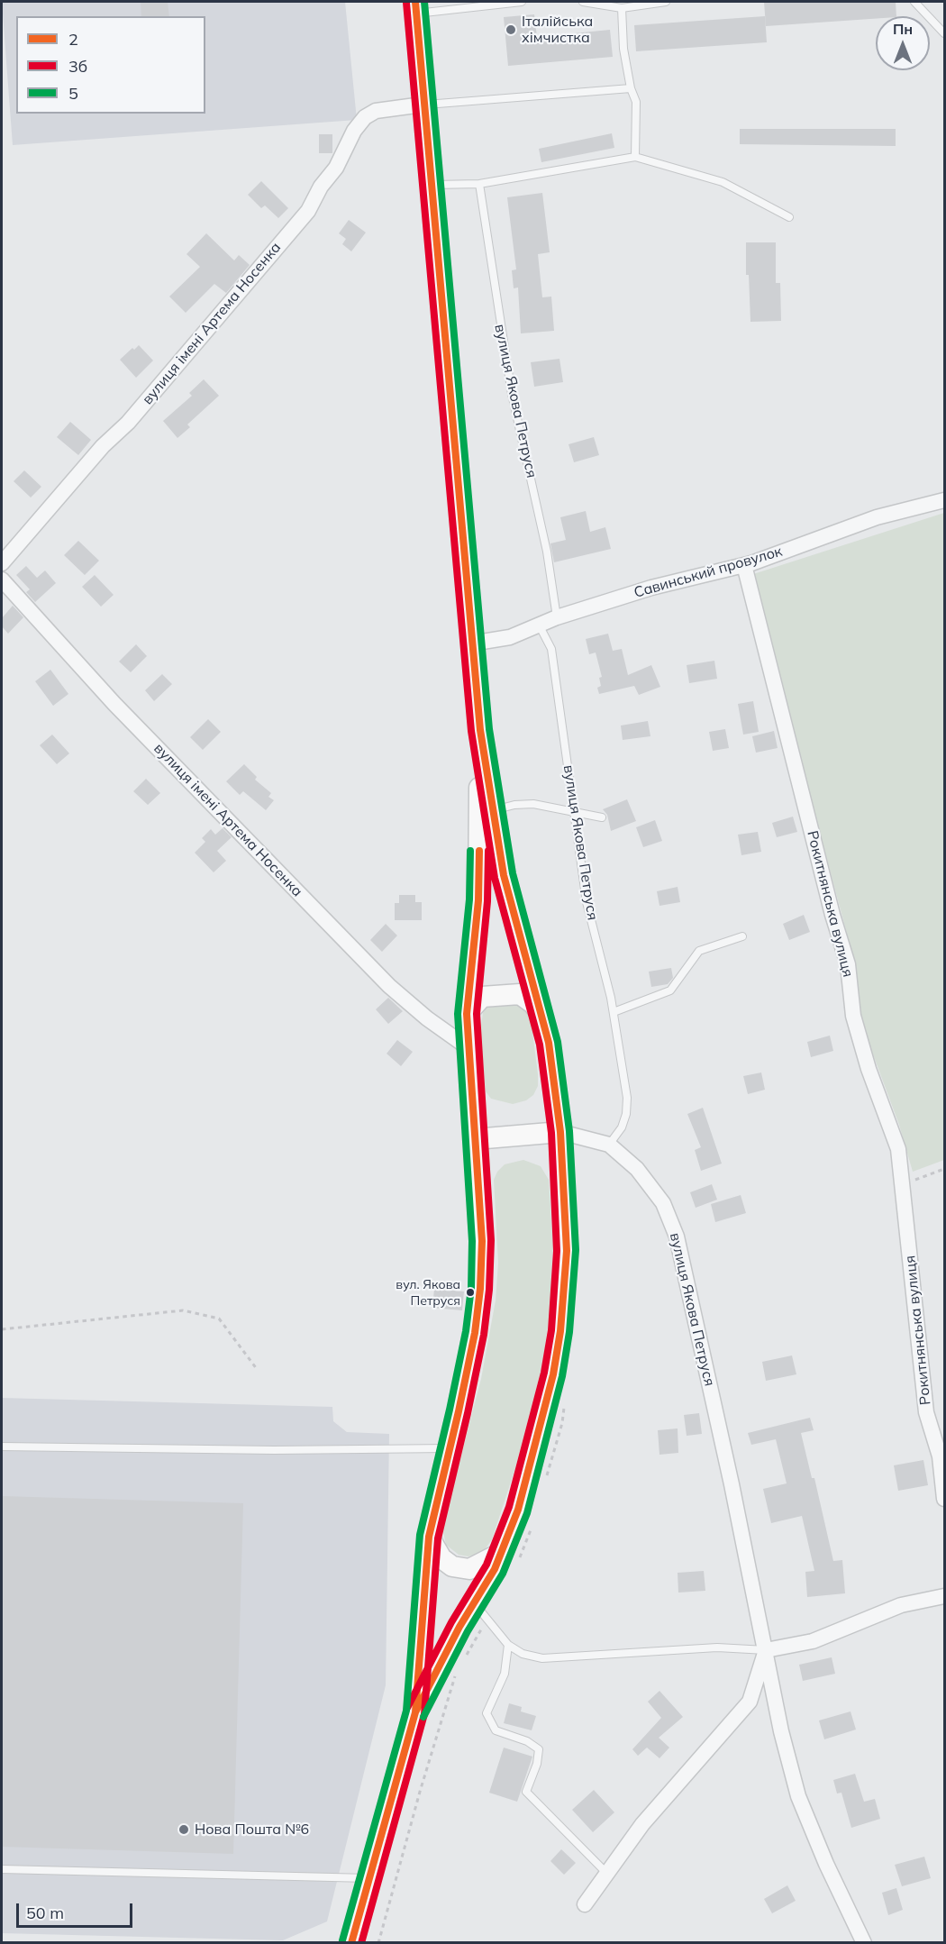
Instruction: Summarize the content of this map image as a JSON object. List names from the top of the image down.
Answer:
{
  "streets": {
    "street": [
      "вулиця імені Артема Носенка",
      "вулиця Якова Петруся",
      "Савинський провулок",
      "Рокитнянська вулиця"
    ]
  },
  "crossings": [
    ["вулиця Якова Петруся", "Савинський провулок"],
    ["Савинський провулок", "Рокитнянська вулиця"]
  ],
  "places": ["Італійська хімчистка", "вул. Якова Петруся", "Нова Пошта №6"],
  "lines": ["transit line 2", "transit line 5", "transit line 3б"],
  "legend": ["2", "3б", "5"],
  "scale_bar": "50 m",
  "north": "top"
}
